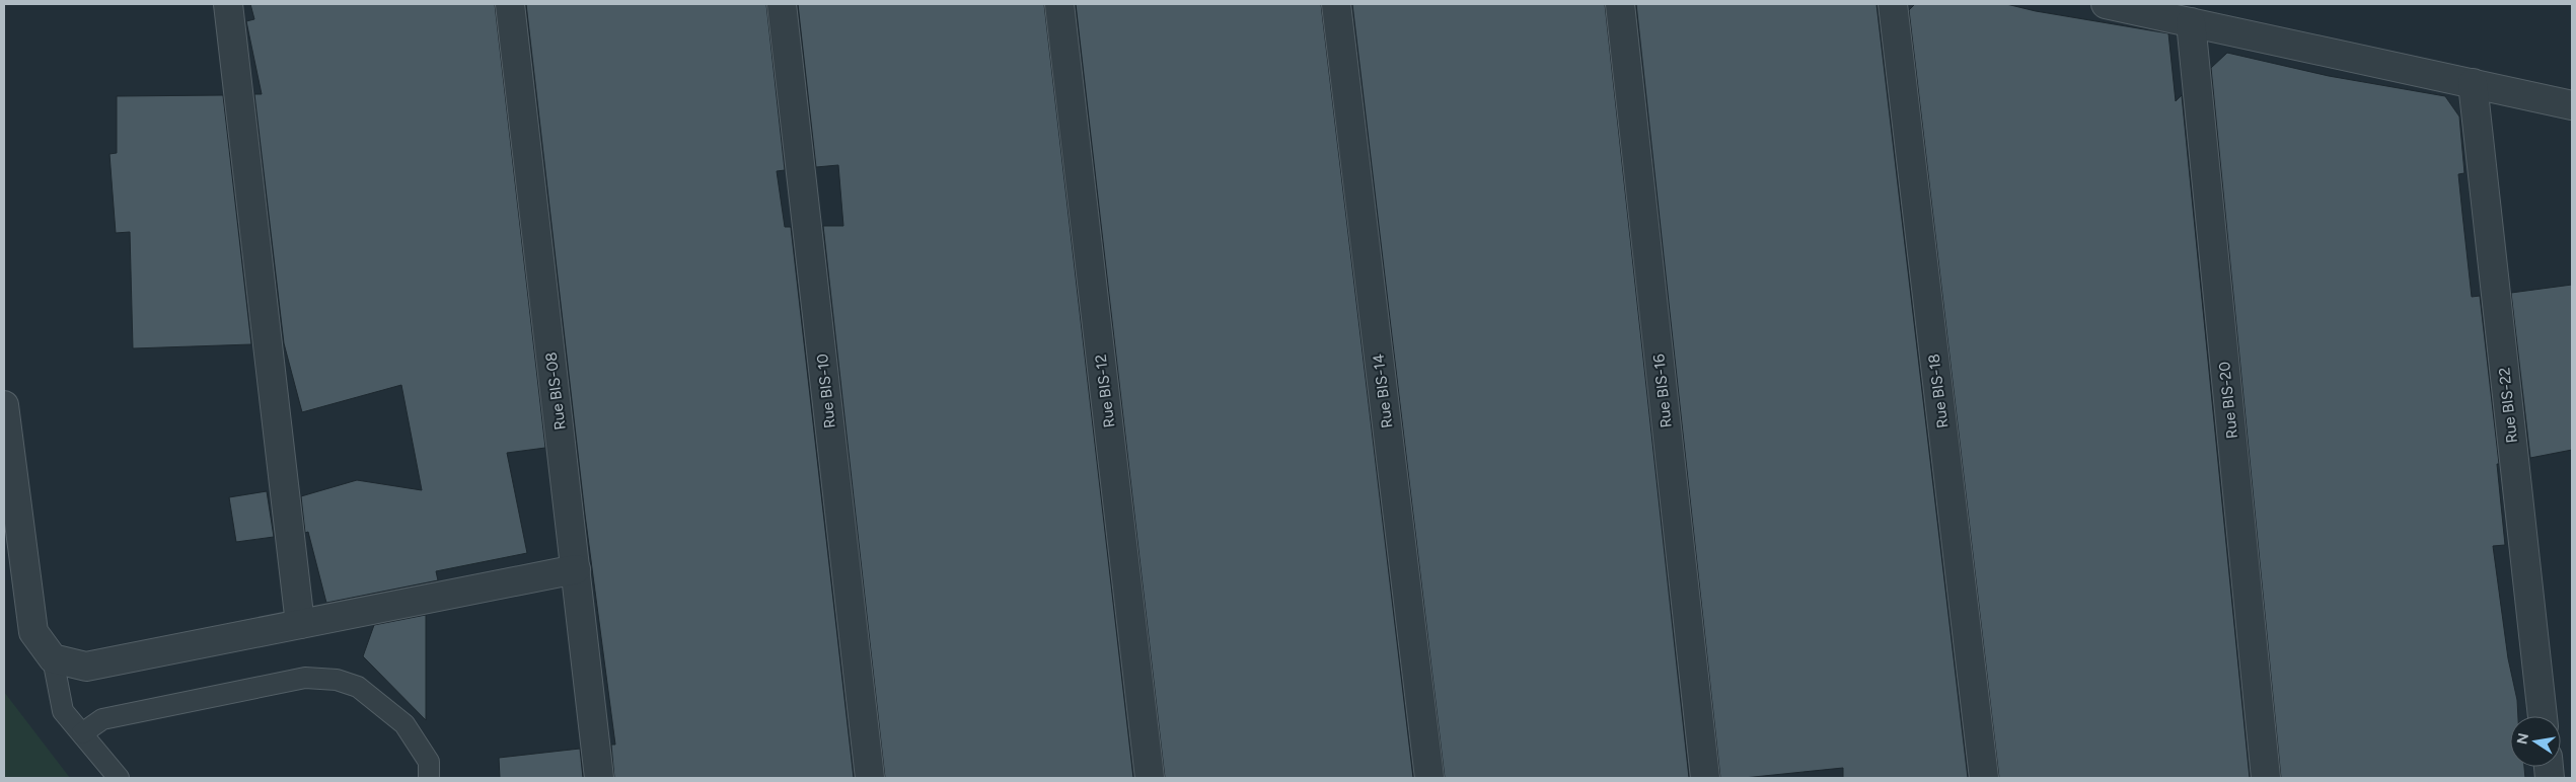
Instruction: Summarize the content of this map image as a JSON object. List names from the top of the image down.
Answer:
{
  "streets": {
    "street": [
      "Rue BIS-08",
      "Rue BIS-10",
      "Rue BIS-12",
      "Rue BIS-14",
      "Rue BIS-16",
      "Rue BIS-18",
      "Rue BIS-20",
      "Rue BIS-22"
    ]
  },
  "north": "left"
}
